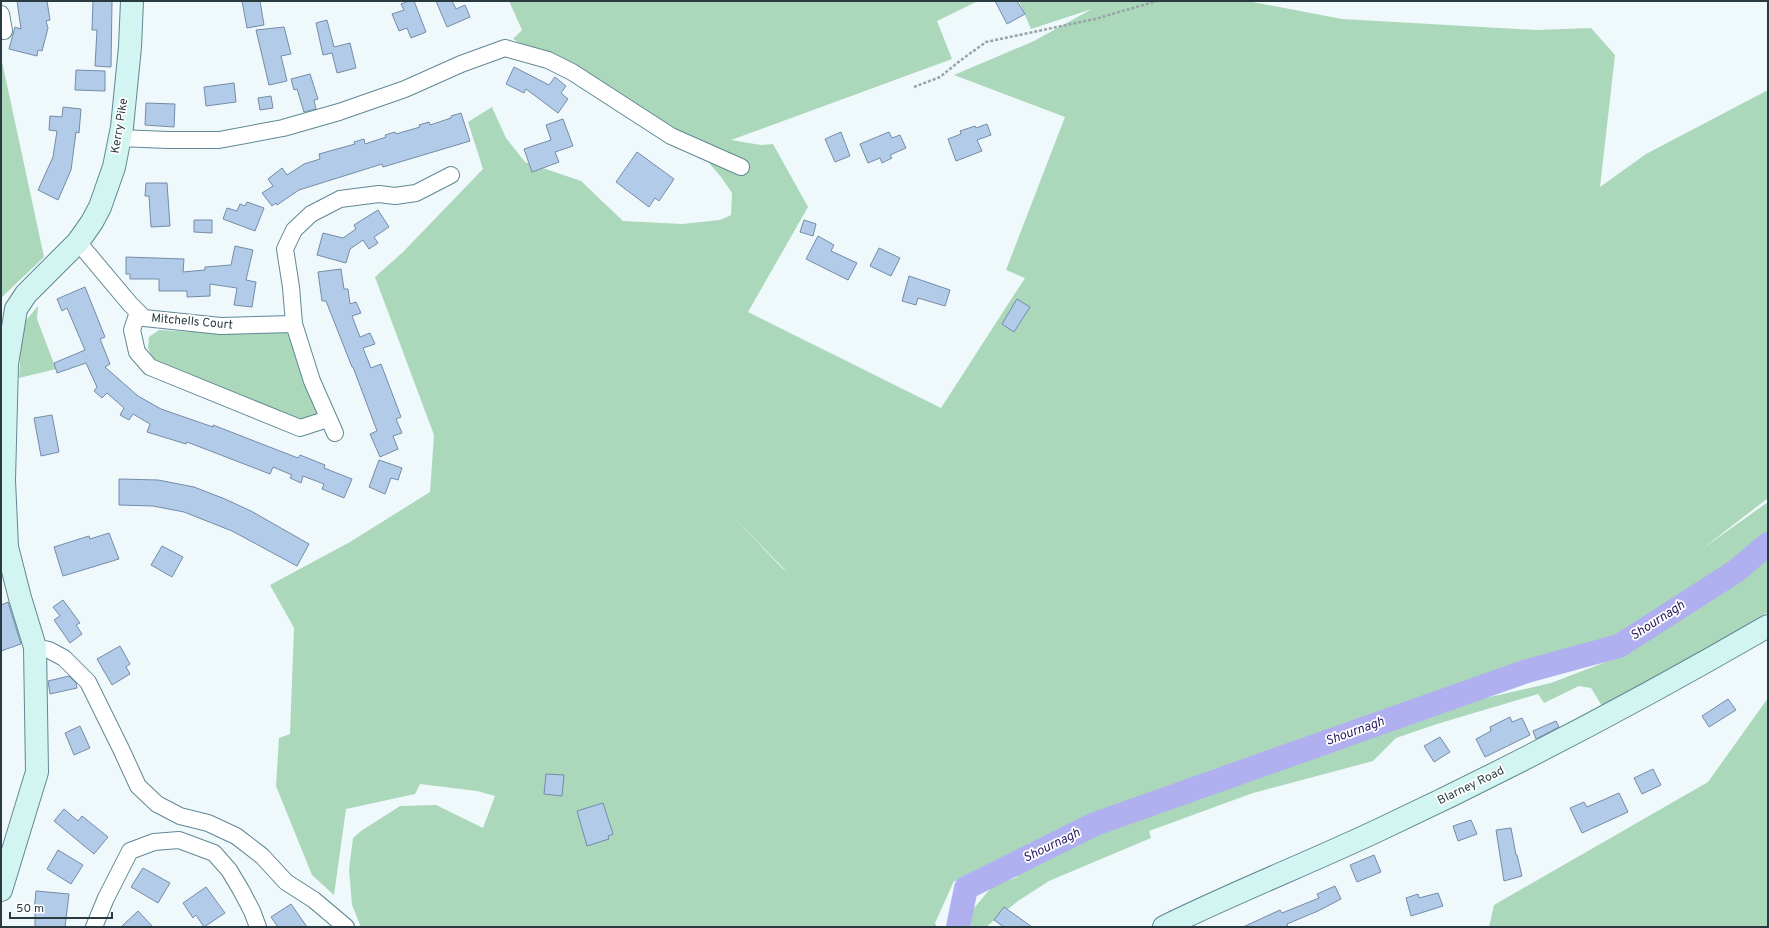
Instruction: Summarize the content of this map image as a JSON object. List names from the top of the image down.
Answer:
{
  "streets": {
    "street": ["Kerry Pike", "Mitchells Court", "Blarney Road"]
  },
  "crossings": [
    ["Kerry Pike", "Mitchells Court"]
  ],
  "water": ["Shournagh"],
  "scale_bar": "50 m"
}
